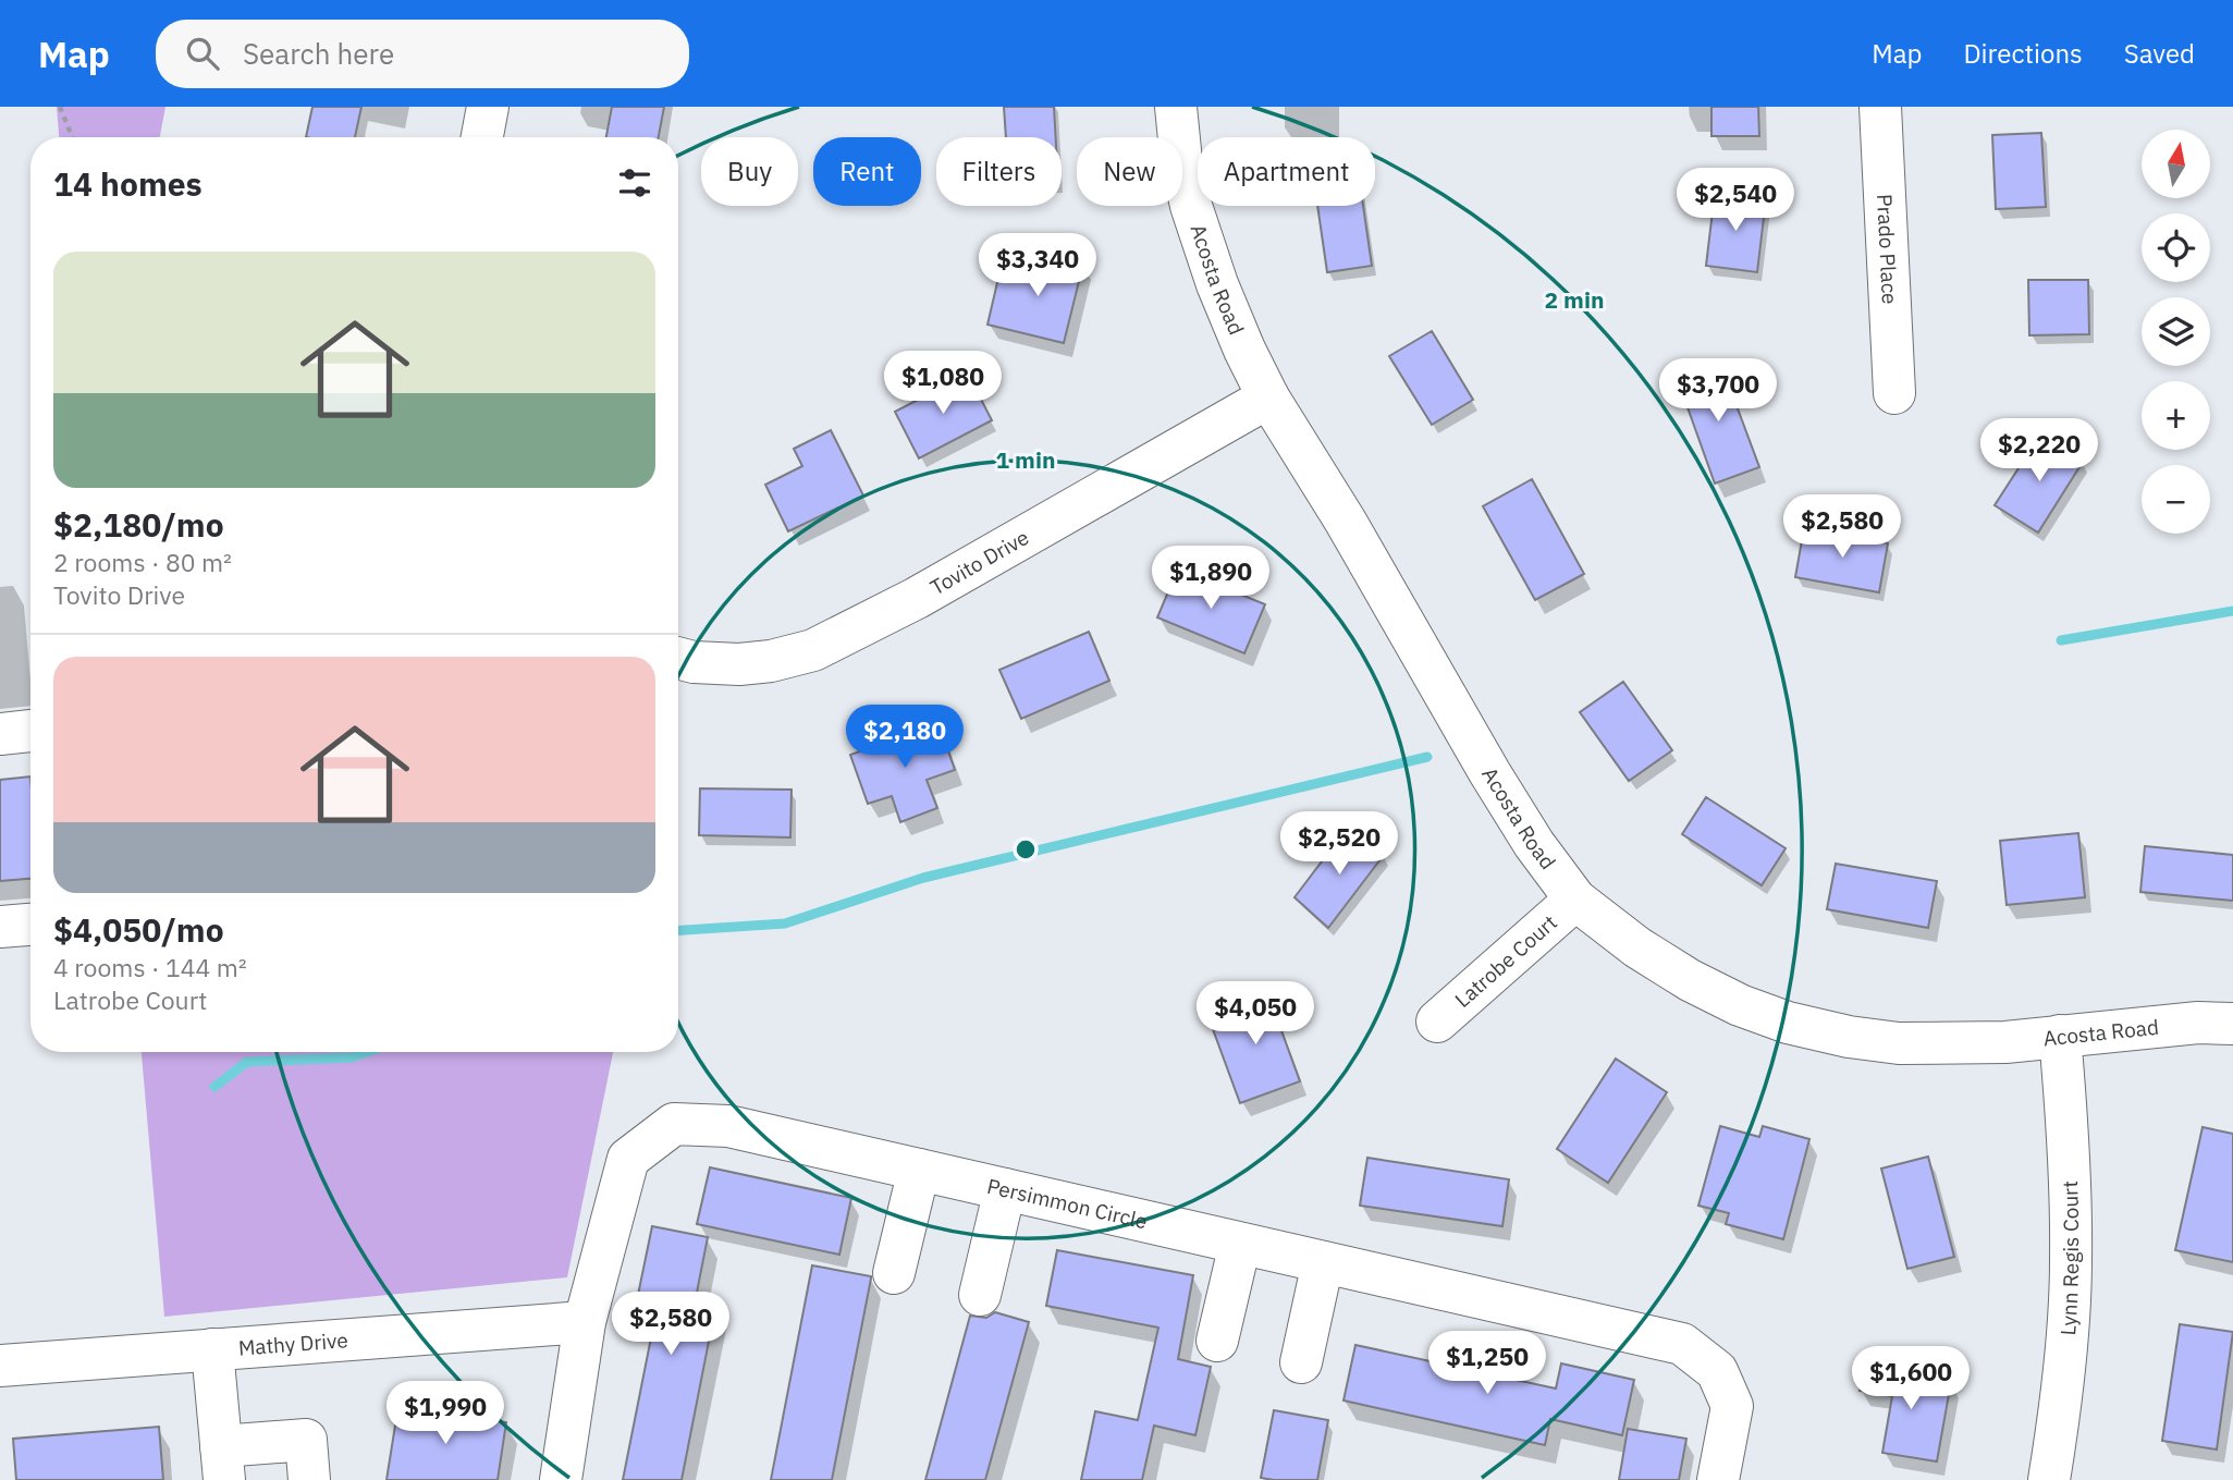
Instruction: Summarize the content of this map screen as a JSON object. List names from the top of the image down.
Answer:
{
  "streets": {
    "street": [
      "Prado Place",
      "Acosta Road",
      "Tovito Drive",
      "Latrobe Court",
      "Persimmon Circle",
      "Lynn Regis Court",
      "Mathy Drive"
    ]
  },
  "crossings": [
    ["Acosta Road", "Tovito Drive"],
    ["Acosta Road", "Latrobe Court"],
    ["Acosta Road", "Lynn Regis Court"],
    ["Persimmon Circle", "Mathy Drive"]
  ],
  "north": "top",
  "page": {
    "header": "Map",
    "search": "Search here",
    "nav": ["Map", "Directions", "Saved"],
    "map_buttons": ["+", "−"],
    "chip": [
      "Buy",
      "Rent",
      "Filters",
      "New",
      "Apartment"
    ],
    "heading": "14 homes",
    "price": [
      "$2,540",
      "$3,340",
      "$1,080",
      "$3,700",
      "$2,220",
      "$2,580",
      "$1,890",
      "$2,180",
      "$2,520",
      "$4,050",
      "$2,580",
      "$1,250",
      "$1,600",
      "$1,990"
    ],
    "list": [
      {
        "name": "$2,180/mo",
        "note": "2 rooms · 80 m² · Tovito Drive"
      },
      {
        "name": "$4,050/mo",
        "note": "4 rooms · 144 m² · Latrobe Court"
      }
    ]
  },
  "rings": ["2 min", "1 min"]
}
